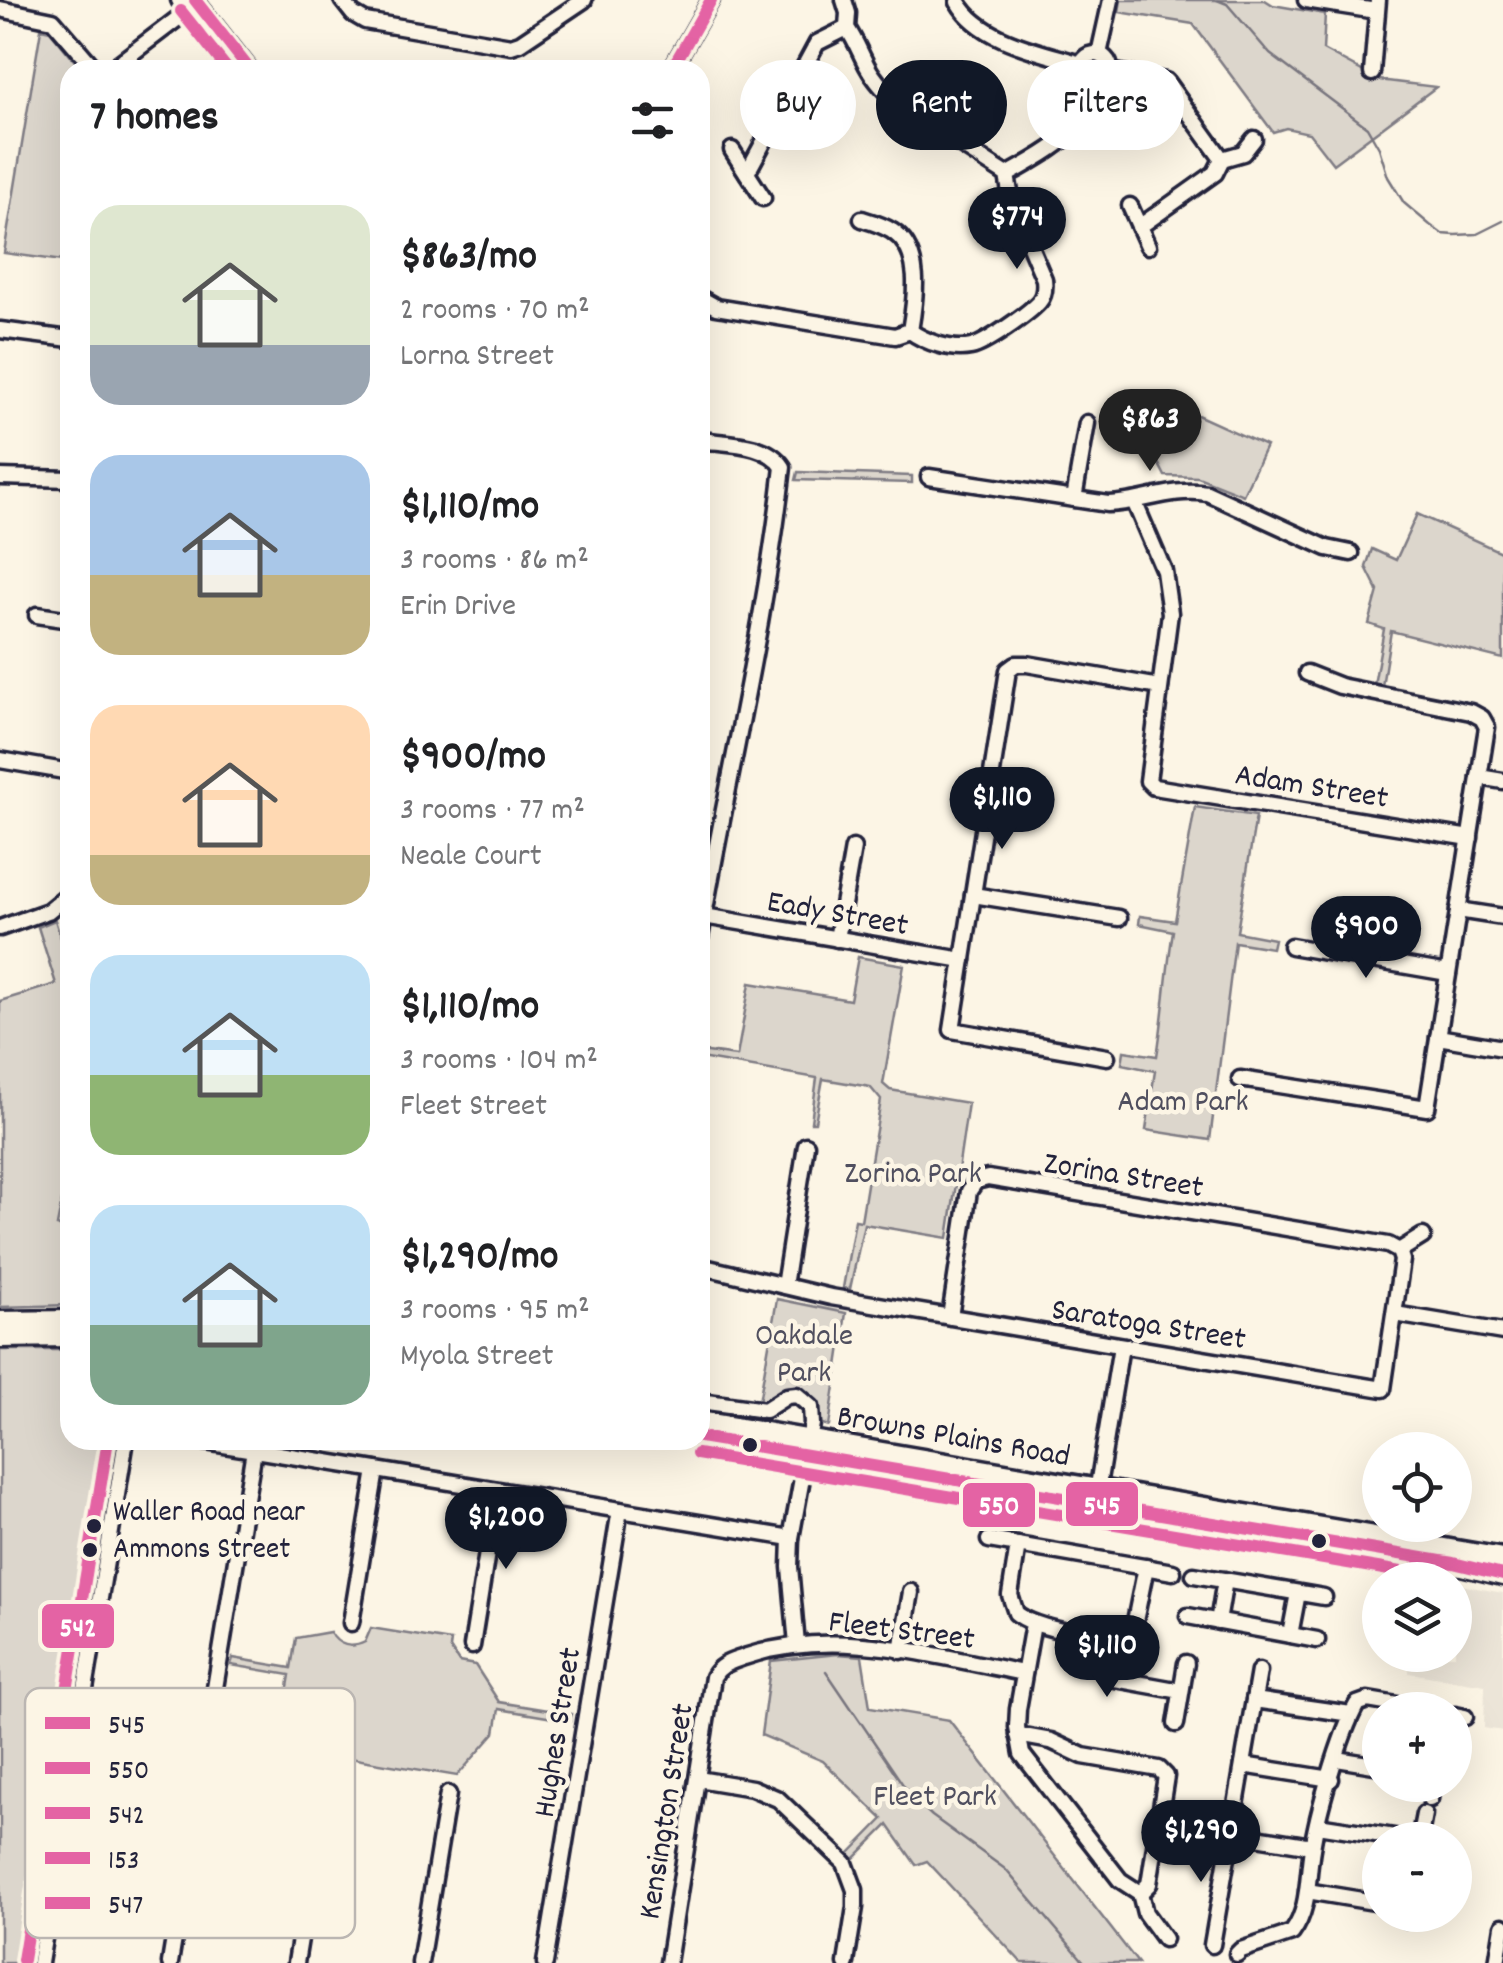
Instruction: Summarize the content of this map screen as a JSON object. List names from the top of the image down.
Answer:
{
  "streets": {
    "main road": ["Browns Plains Road"],
    "street": [
      "Adam Street",
      "Eady Street",
      "Zorina Street",
      "Saratoga Street",
      "Fleet Street",
      "Hughes Street",
      "Kensington Street"
    ]
  },
  "crossings": [
    ["Zorina Street", "Saratoga Street"],
    ["Fleet Street", "Kensington Street"]
  ],
  "parks": [
    "Adam Park",
    "Zorina Park",
    "Oakdale Park",
    "Fleet Park"
  ],
  "places": ["Waller Road near Ammons Street"],
  "lines": [
    "transit line 153",
    "transit line 547",
    "transit line 545",
    "transit line 542",
    "transit line 550"
  ],
  "legend": [
    "545",
    "550",
    "542",
    "153",
    "547"
  ],
  "page": {
    "chip": ["Buy", "Rent", "Filters"],
    "heading": "7 homes",
    "list": [
      {
        "name": "$863/mo",
        "note": "2 rooms · 70 m² · Lorna Street"
      },
      {
        "name": "$1,110/mo",
        "note": "3 rooms · 86 m² · Erin Drive"
      },
      {
        "name": "$900/mo",
        "note": "3 rooms · 77 m² · Neale Court"
      },
      {
        "name": "$1,110/mo",
        "note": "3 rooms · 104 m² · Fleet Street"
      },
      {
        "name": "$1,290/mo",
        "note": "3 rooms · 95 m² · Myola Street"
      }
    ],
    "price": [
      "$774",
      "$863",
      "$1,110",
      "$900",
      "$1,200",
      "$1,110",
      "$1,290"
    ],
    "map_buttons": ["+", "−"]
  }
}
